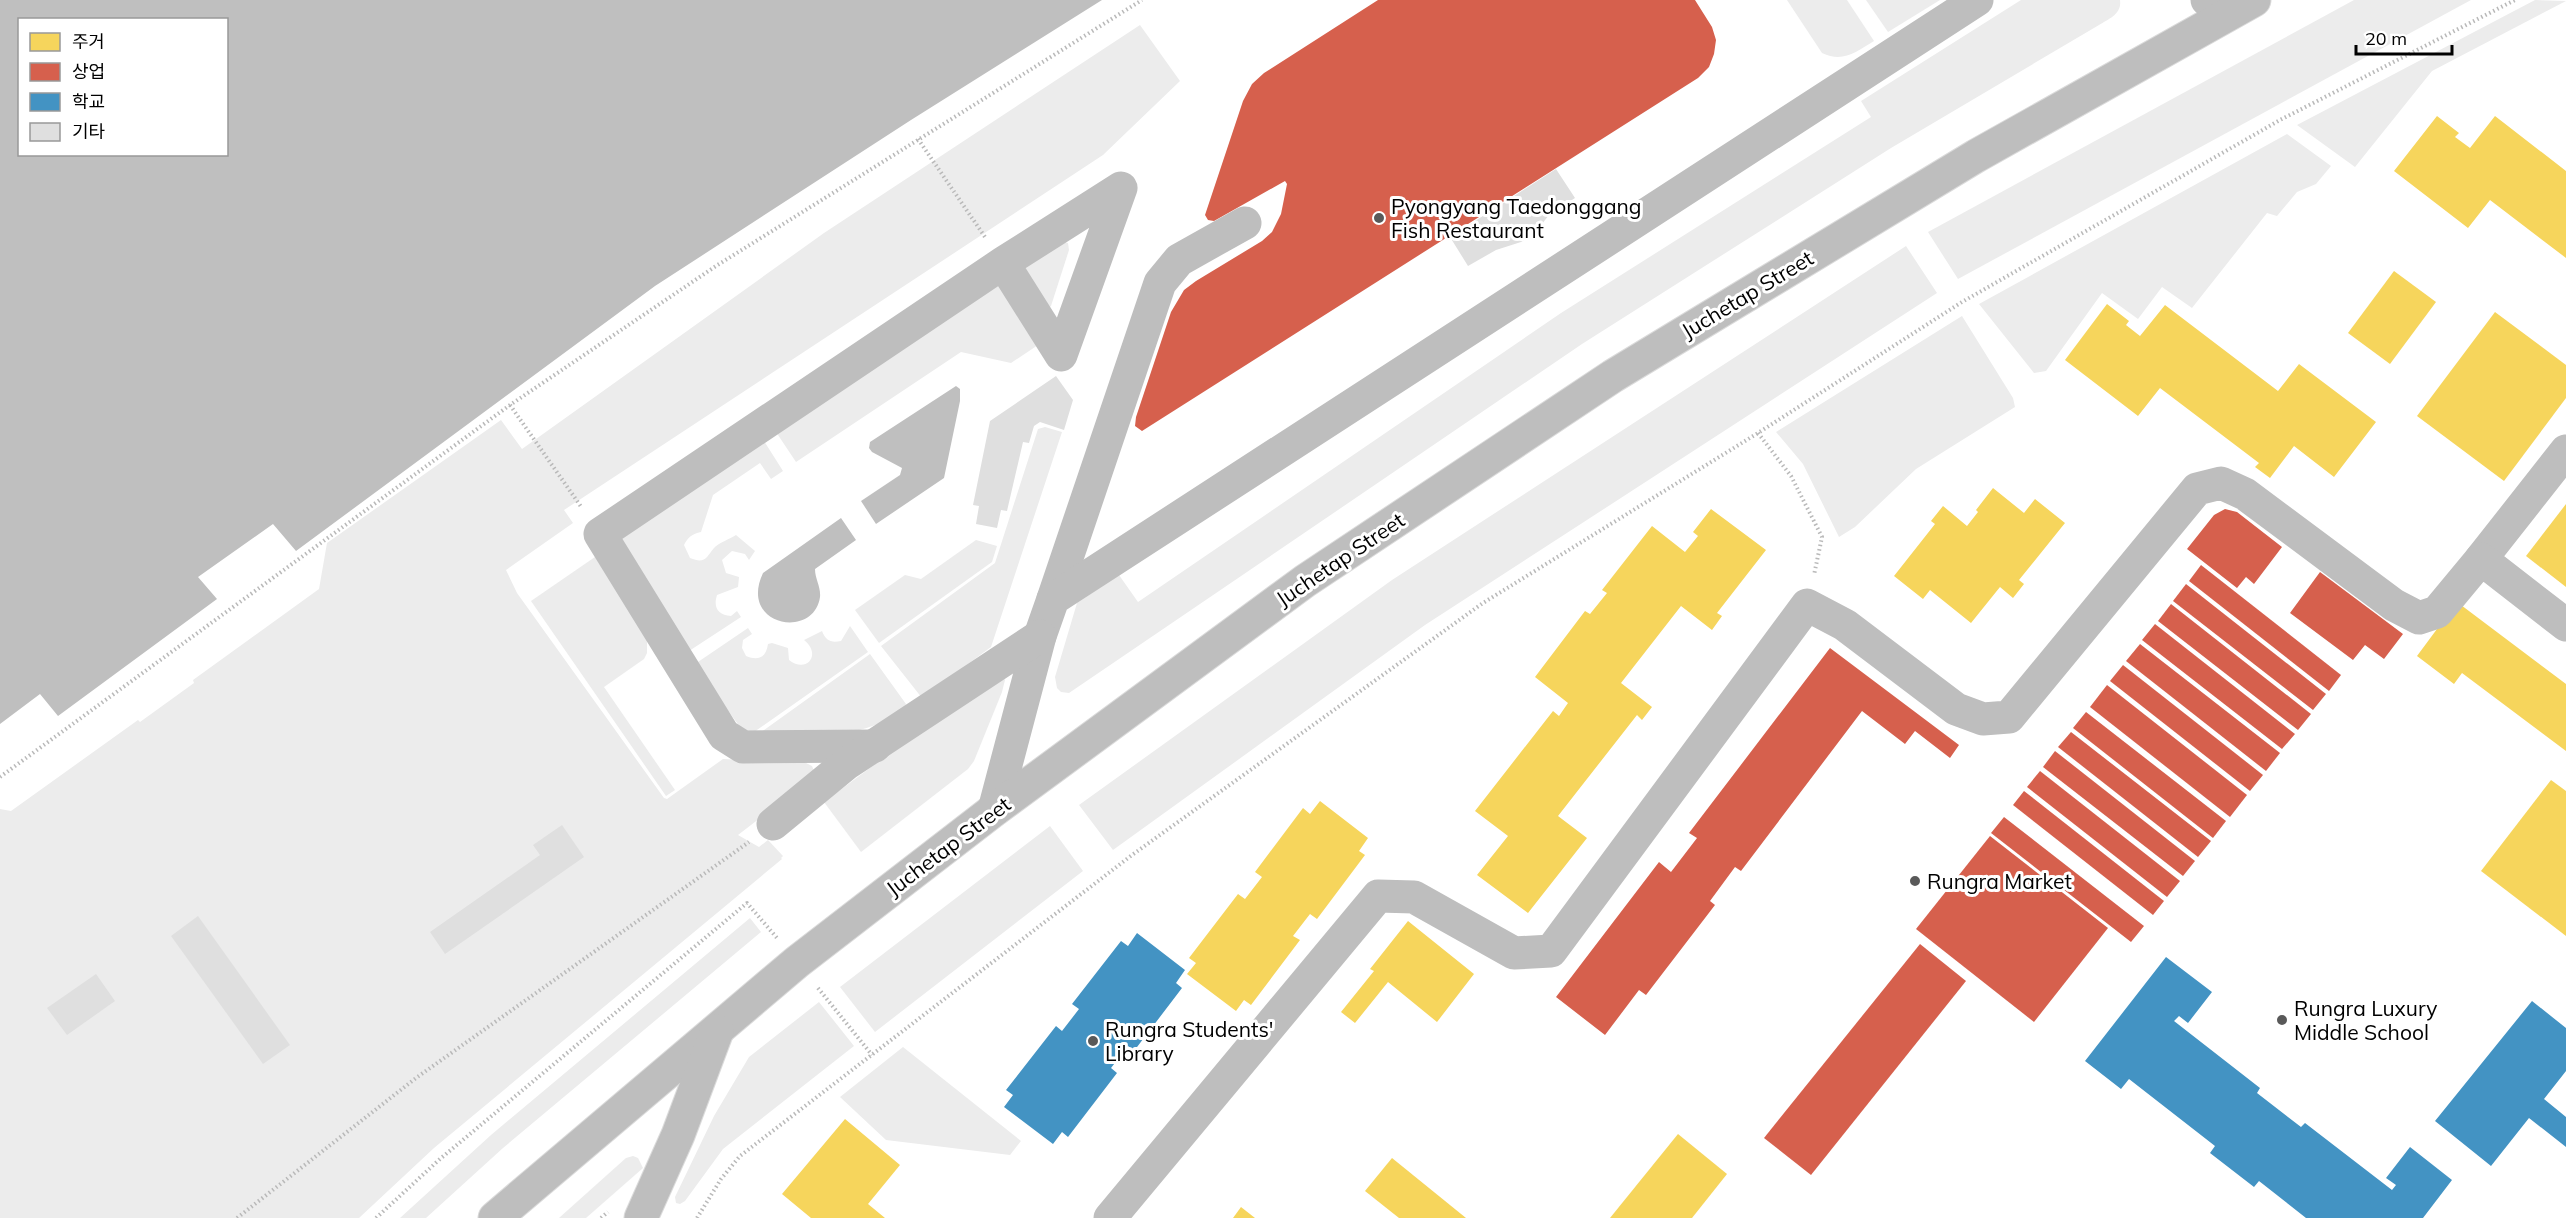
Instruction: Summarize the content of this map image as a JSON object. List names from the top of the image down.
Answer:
{
  "streets": {
    "main road": ["Juchetap Street"]
  },
  "places": [
    "Pyongyang Taedonggang Fish Restaurant",
    "Rungra Market",
    "Rungra Luxury Middle School",
    "Rungra Students' Library"
  ],
  "legend": [
    "주거",
    "상업",
    "학교",
    "기타"
  ],
  "scale_bar": "20 m"
}
